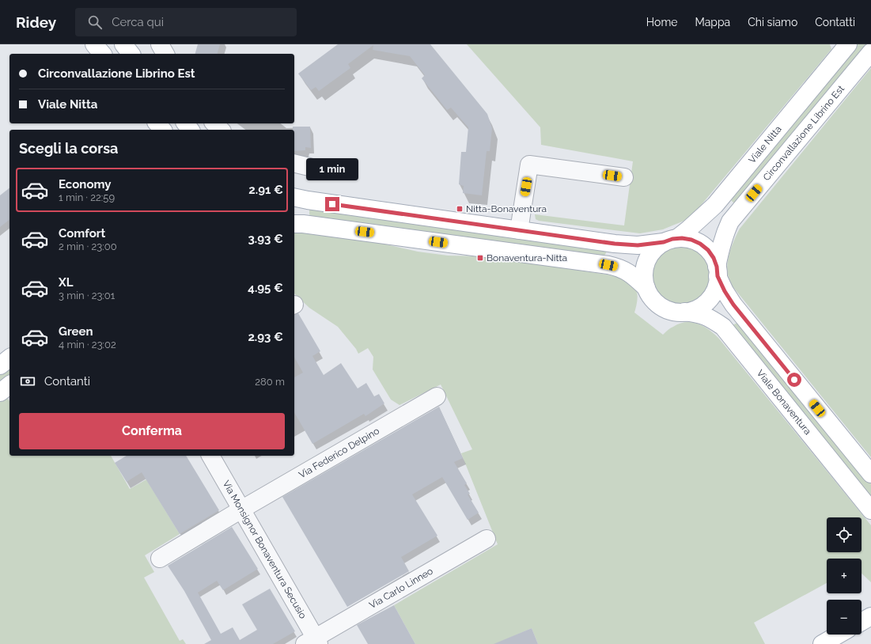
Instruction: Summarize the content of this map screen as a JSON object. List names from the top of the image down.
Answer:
{
  "streets": {
    "main road": ["Circonvallazione Librino Est", "Viale Nitta", "Viale Bonaventura"],
    "street": ["Via Federico Delpino", "Via Monsignor Bonaventura Secusio", "Via Carlo Linneo"]
  },
  "crossings": [
    ["Circonvallazione Librino Est", "Viale Nitta"],
    ["Circonvallazione Librino Est", "Viale Bonaventura"],
    ["Viale Nitta", "Viale Bonaventura"],
    ["Via Federico Delpino", "Via Monsignor Bonaventura Secusio"],
    ["Via Monsignor Bonaventura Secusio", "Via Carlo Linneo"]
  ],
  "places": {
    "transit": ["Nitta-Bonaventura", "Bonaventura-Nitta"]
  },
  "page": {
    "header": "Ridey",
    "search": "Cerca qui",
    "nav": [
      "Home",
      "Mappa",
      "Chi siamo",
      "Contatti"
    ],
    "banner": ["Circonvallazione Librino Est", "Viale Nitta"],
    "heading": "Scegli la corsa",
    "bubble": "1 min",
    "list": [
      {
        "name": "Economy",
        "note": "1 min · 22:59",
        "value": "2.91 €"
      },
      {
        "name": "Comfort",
        "note": "2 min · 23:00",
        "value": "3.93 €"
      },
      {
        "name": "XL",
        "note": "3 min · 23:01",
        "value": "4.95 €"
      },
      {
        "name": "Green",
        "note": "4 min · 23:02",
        "value": "2.93 €"
      }
    ],
    "pay": ["Contanti", "280 m"],
    "buttons": "Conferma",
    "map_buttons": ["+", "−"]
  }
}
